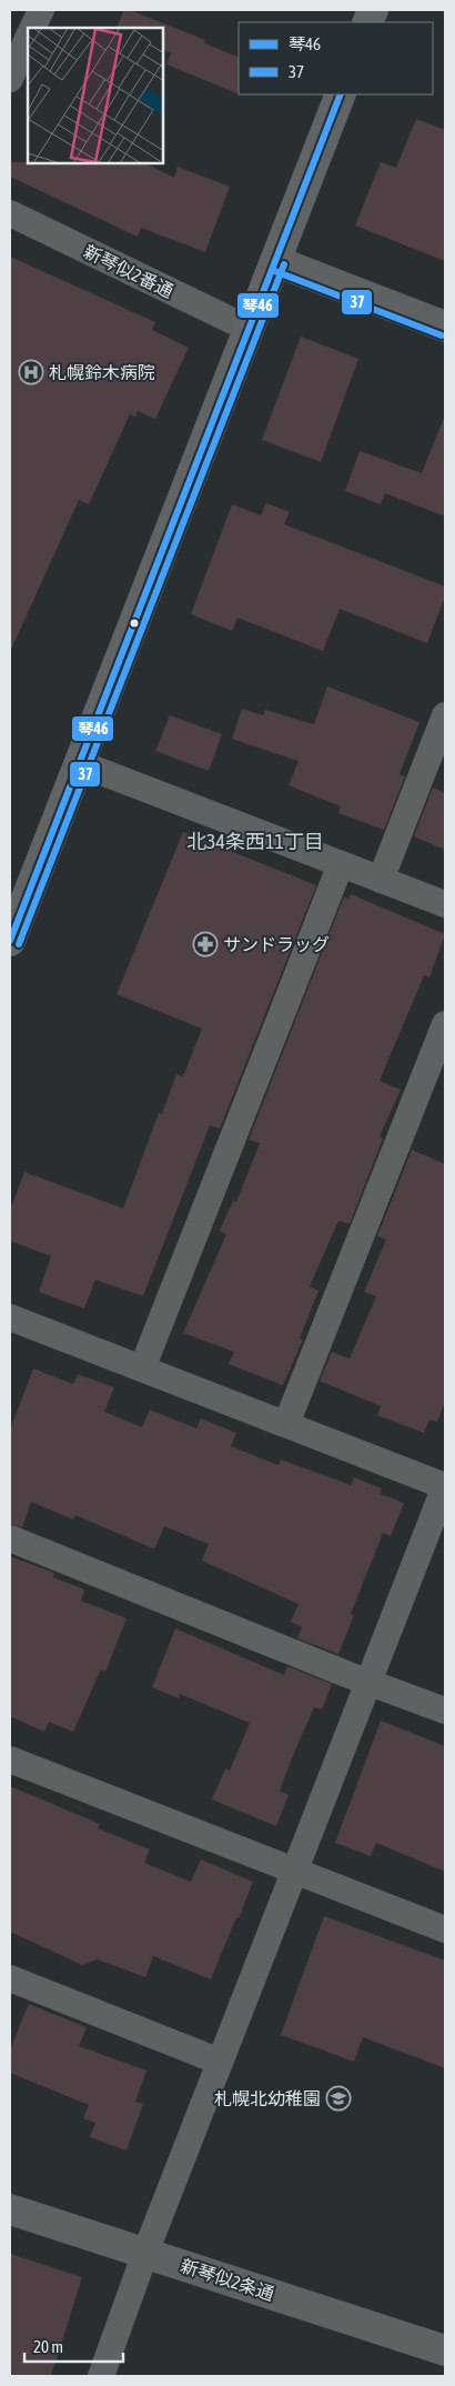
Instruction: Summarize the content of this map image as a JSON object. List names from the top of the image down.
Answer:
{
  "streets": {
    "street": ["新琴似2番通", "新琴似2条通"]
  },
  "districts": ["北34条西11丁目"],
  "places": {
    "hospital": ["札幌鈴木病院"],
    "pharmacy": ["サンドラッグ"],
    "school or university": ["札幌北幼稚園"]
  },
  "lines": ["transit line 琴46", "transit line 37"],
  "legend": ["琴46", "37"],
  "scale_bar": "20 m"
}
